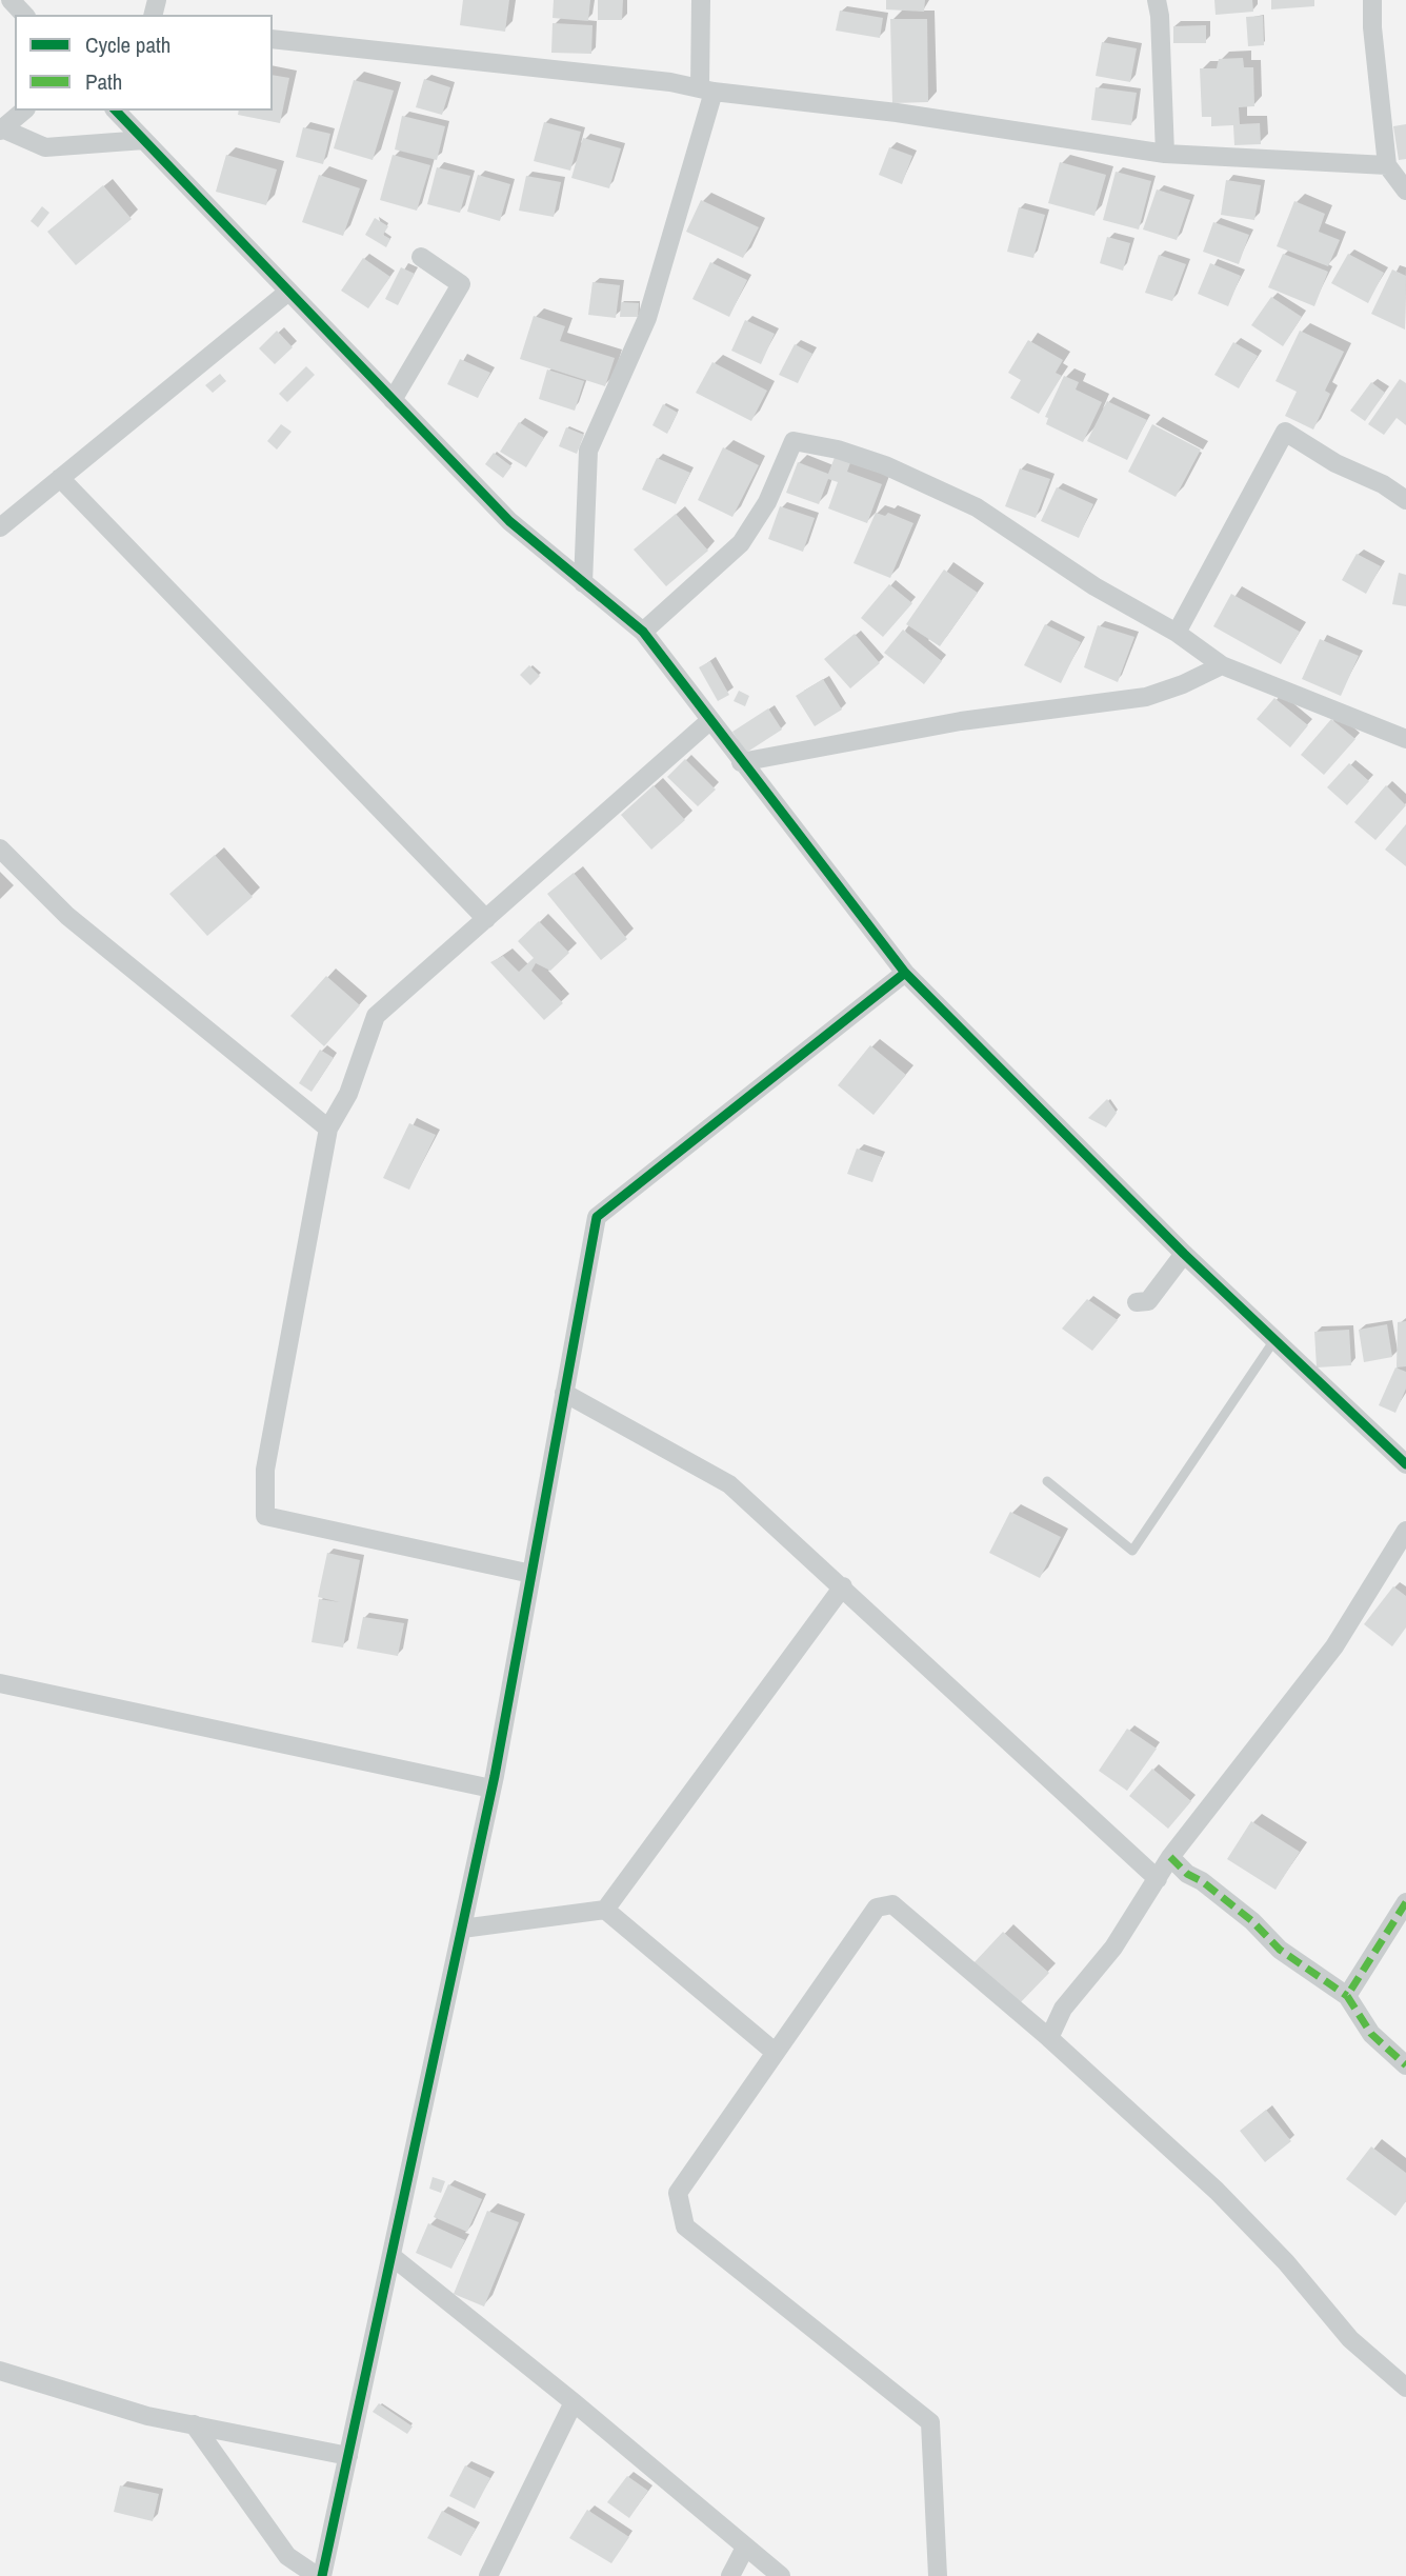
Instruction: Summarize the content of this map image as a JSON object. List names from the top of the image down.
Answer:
{
  "legend": ["Cycle path", "Path"]
}
